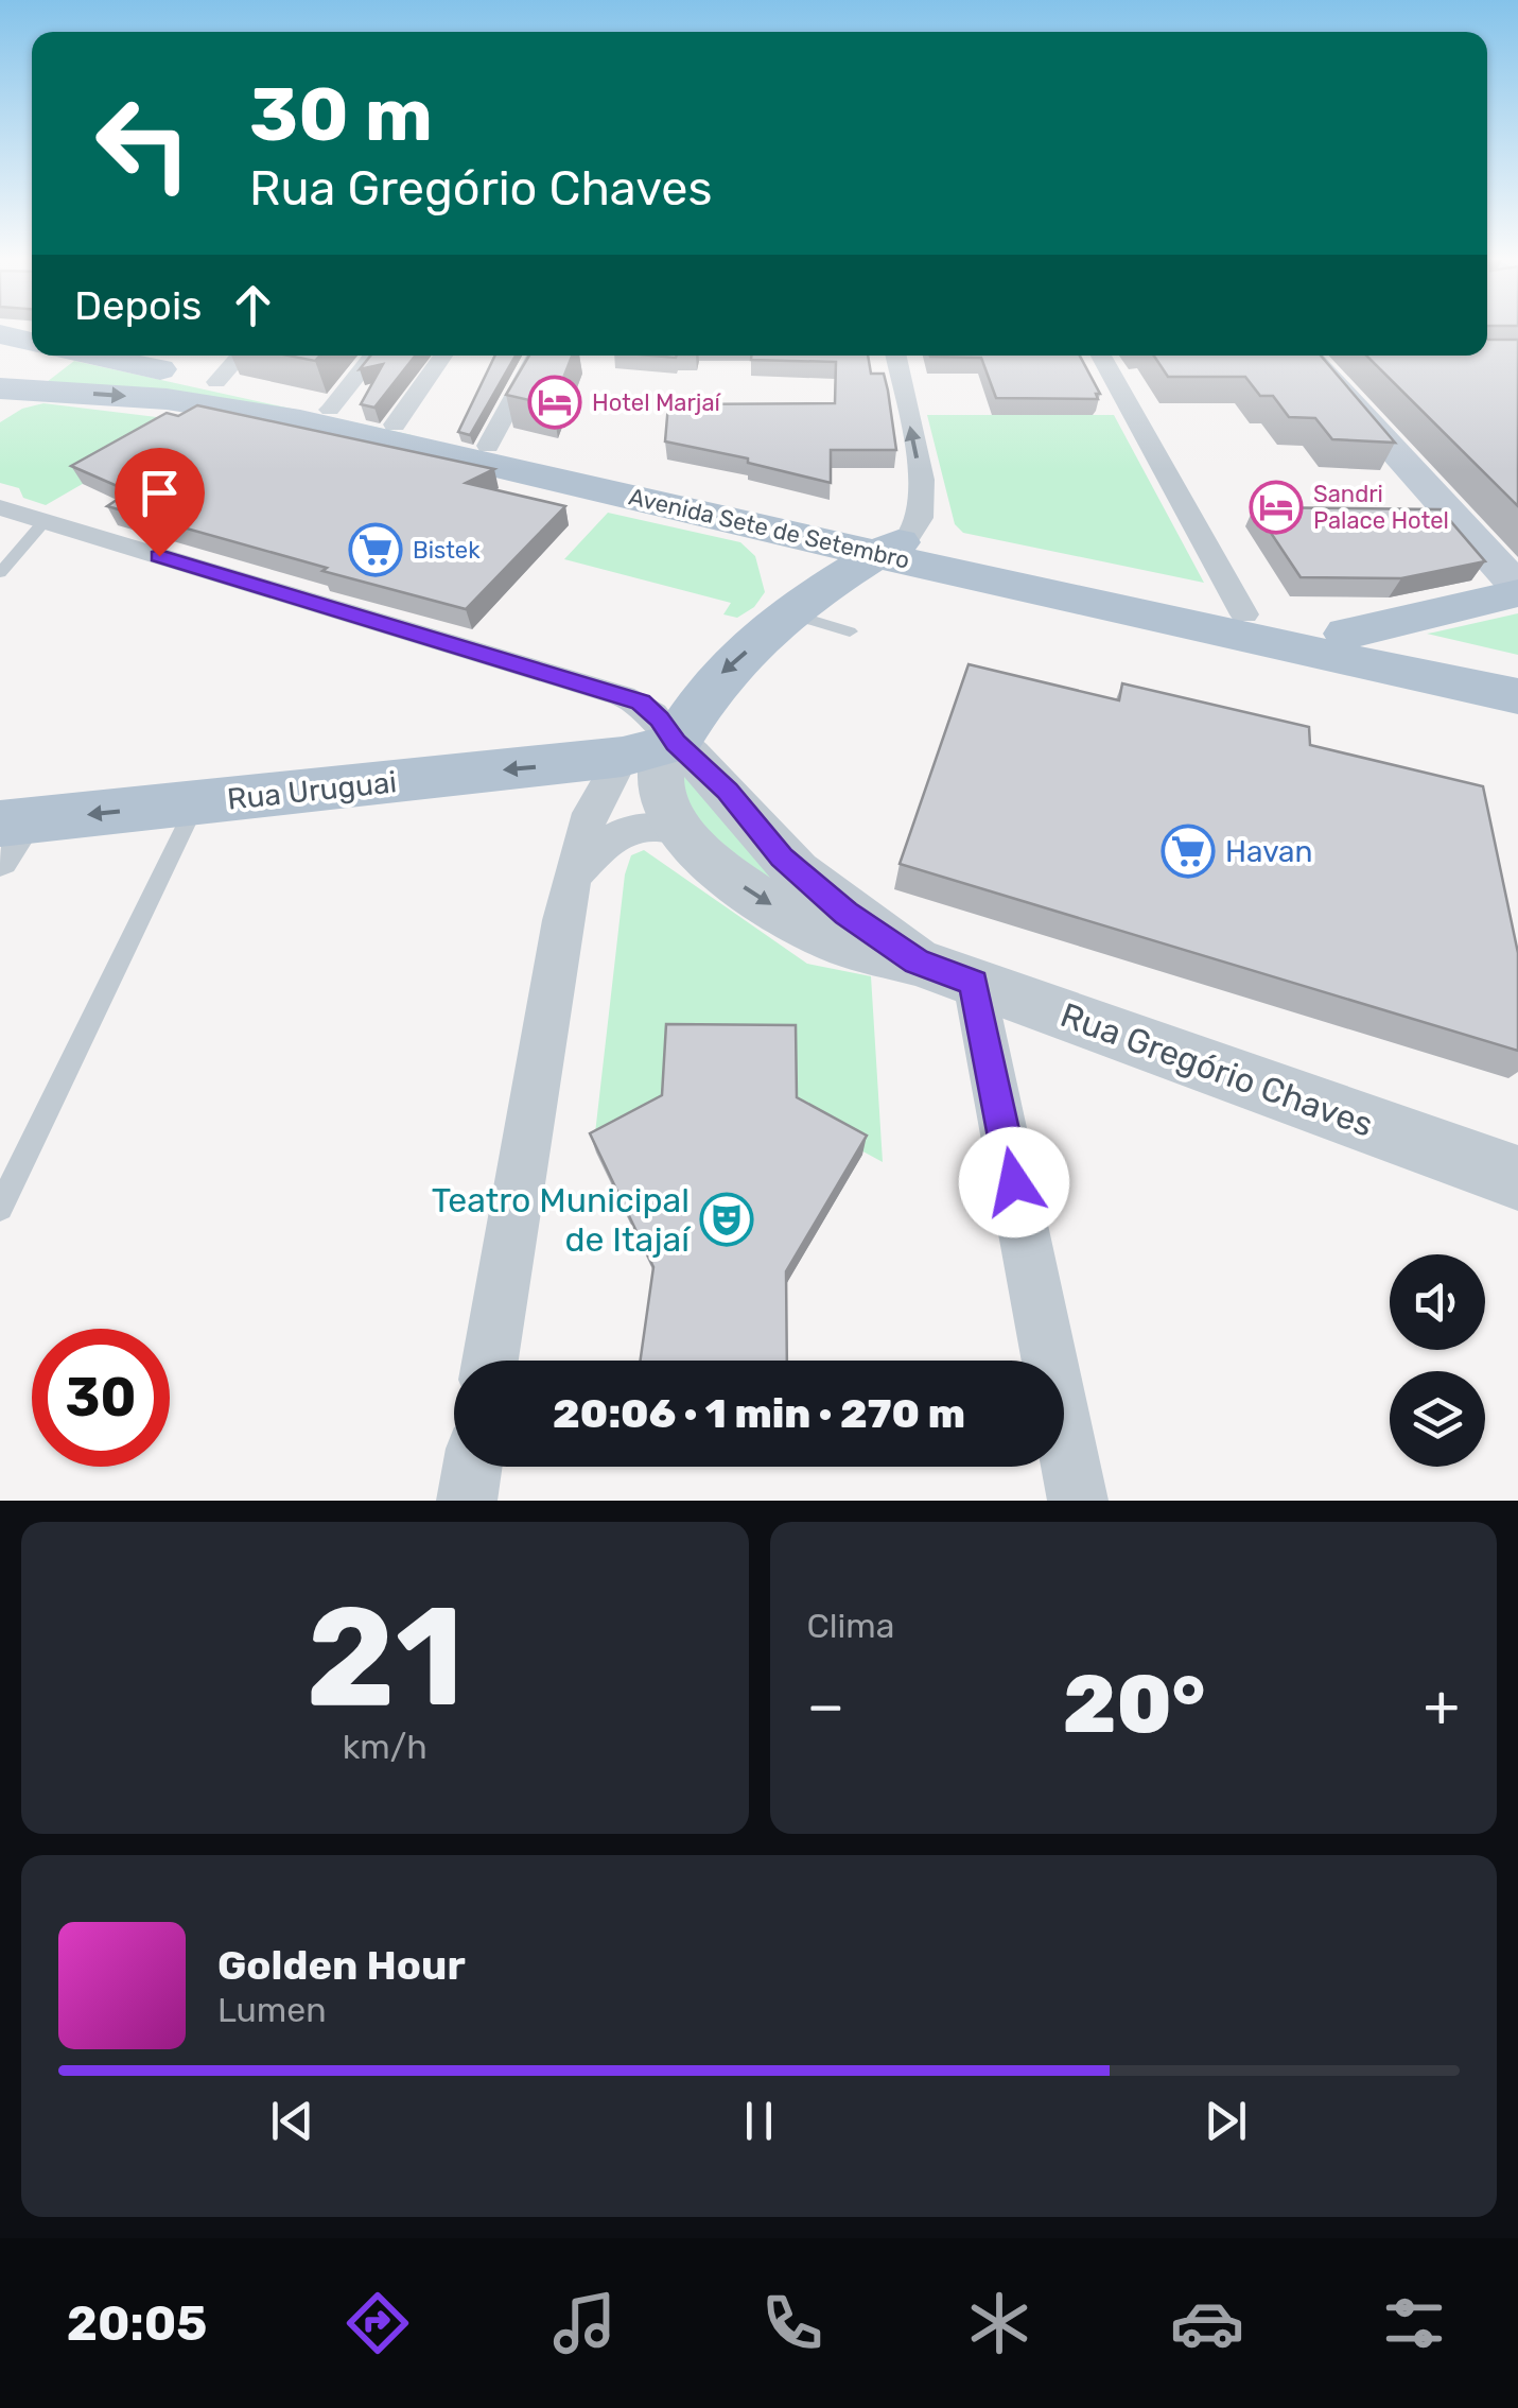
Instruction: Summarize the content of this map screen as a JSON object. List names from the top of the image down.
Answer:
{
  "streets": {
    "main road": ["Avenida Sete de Setembro", "Rua Uruguai"],
    "street": ["Rua Gregório Chaves"]
  },
  "crossings": [
    ["Rua Uruguai", "Rua Gregório Chaves"]
  ],
  "one_way": ["Rua Uruguai"],
  "places": {
    "hotel": ["Hotel Marjaí", "Sandri Palace Hotel"],
    "supermarket": ["Bistek", "Havan"],
    "theatre": ["Teatro Municipal de Itajaí"]
  },
  "page": {
    "turn": ["30 m", "Rua Gregório Chaves"],
    "then": "Depois",
    "limit": "30",
    "trip": "20:06 · 1 min · 270 m",
    "tile": [
      ["21", "km/h"],
      "Clima"
    ],
    "heat": ["−", "20°", "+"],
    "song": ["Golden Hour", "Lumen"],
    "tabs": "20:05"
  }
}
